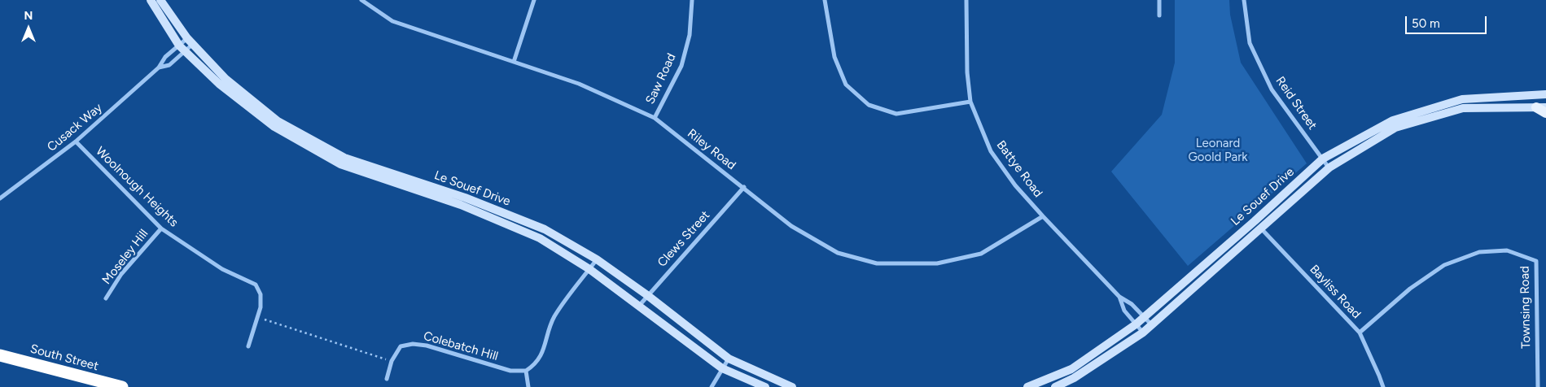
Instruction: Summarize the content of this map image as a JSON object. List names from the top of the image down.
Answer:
{
  "streets": {
    "highway": ["South Street"],
    "street": [
      "Saw Road",
      "Reid Street",
      "Cusack Way",
      "Riley Road",
      "Battye Road",
      "Woolnough Heights",
      "Le Souef Drive",
      "Clews Street",
      "Moseley Hill",
      "Bayliss Road",
      "Townsing Road",
      "Colebatch Hill"
    ]
  },
  "crossings": [
    ["Saw Road", "Riley Road"],
    ["Reid Street", "Le Souef Drive"],
    ["Cusack Way", "Woolnough Heights"],
    ["Cusack Way", "Le Souef Drive"],
    ["Riley Road", "Battye Road"],
    ["Riley Road", "Clews Street"],
    ["Battye Road", "Le Souef Drive"],
    ["Woolnough Heights", "Moseley Hill"],
    ["Le Souef Drive", "Clews Street"],
    ["Le Souef Drive", "Bayliss Road"],
    ["Bayliss Road", "Townsing Road"]
  ],
  "parks": ["Leonard Goold Park"],
  "scale_bar": "50 m",
  "north": "top"
}
